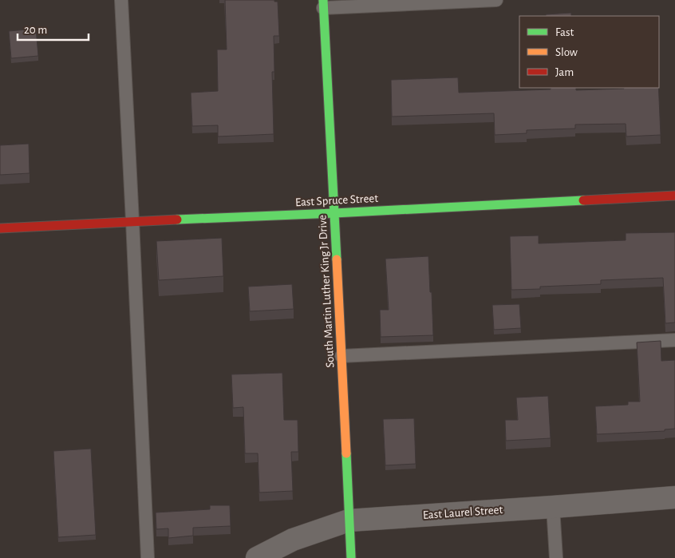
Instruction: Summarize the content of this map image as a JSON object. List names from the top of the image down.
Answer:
{
  "streets": {
    "street": ["East Spruce Street", "South Martin Luther King Jr Drive", "East Laurel Street"]
  },
  "crossings": [
    ["East Spruce Street", "South Martin Luther King Jr Drive"],
    ["South Martin Luther King Jr Drive", "East Laurel Street"]
  ],
  "legend": ["Fast", "Slow", "Jam"],
  "scale_bar": "20 m"
}
